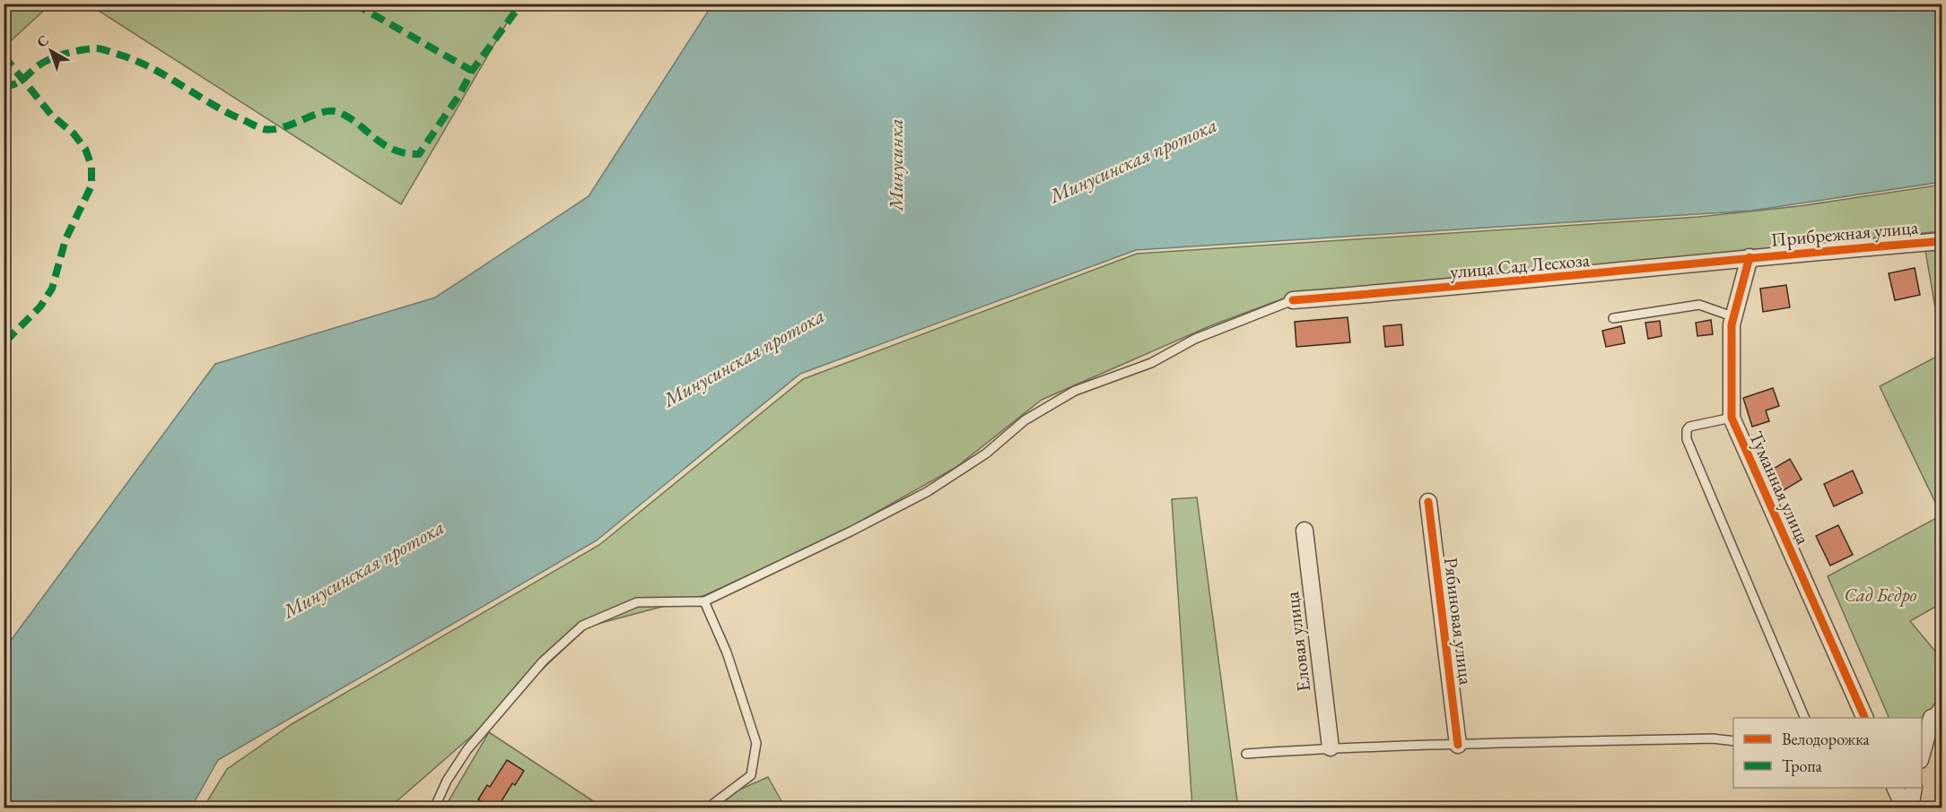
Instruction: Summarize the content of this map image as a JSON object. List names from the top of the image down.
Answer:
{
  "streets": {
    "street": [
      "Прибрежная улица",
      "улица Сад Лесхоза",
      "Туманная улица",
      "Рябиновая улица",
      "Еловая улица"
    ]
  },
  "crossings": [
    ["Прибрежная улица", "улица Сад Лесхоза"],
    ["Прибрежная улица", "Туманная улица"],
    ["улица Сад Лесхоза", "Туманная улица"]
  ],
  "water": ["Минусинская протока", "Минусинка"],
  "parks": ["Сад Бедро"],
  "legend": ["Велодорожка", "Тропа"],
  "north": "top left"
}
